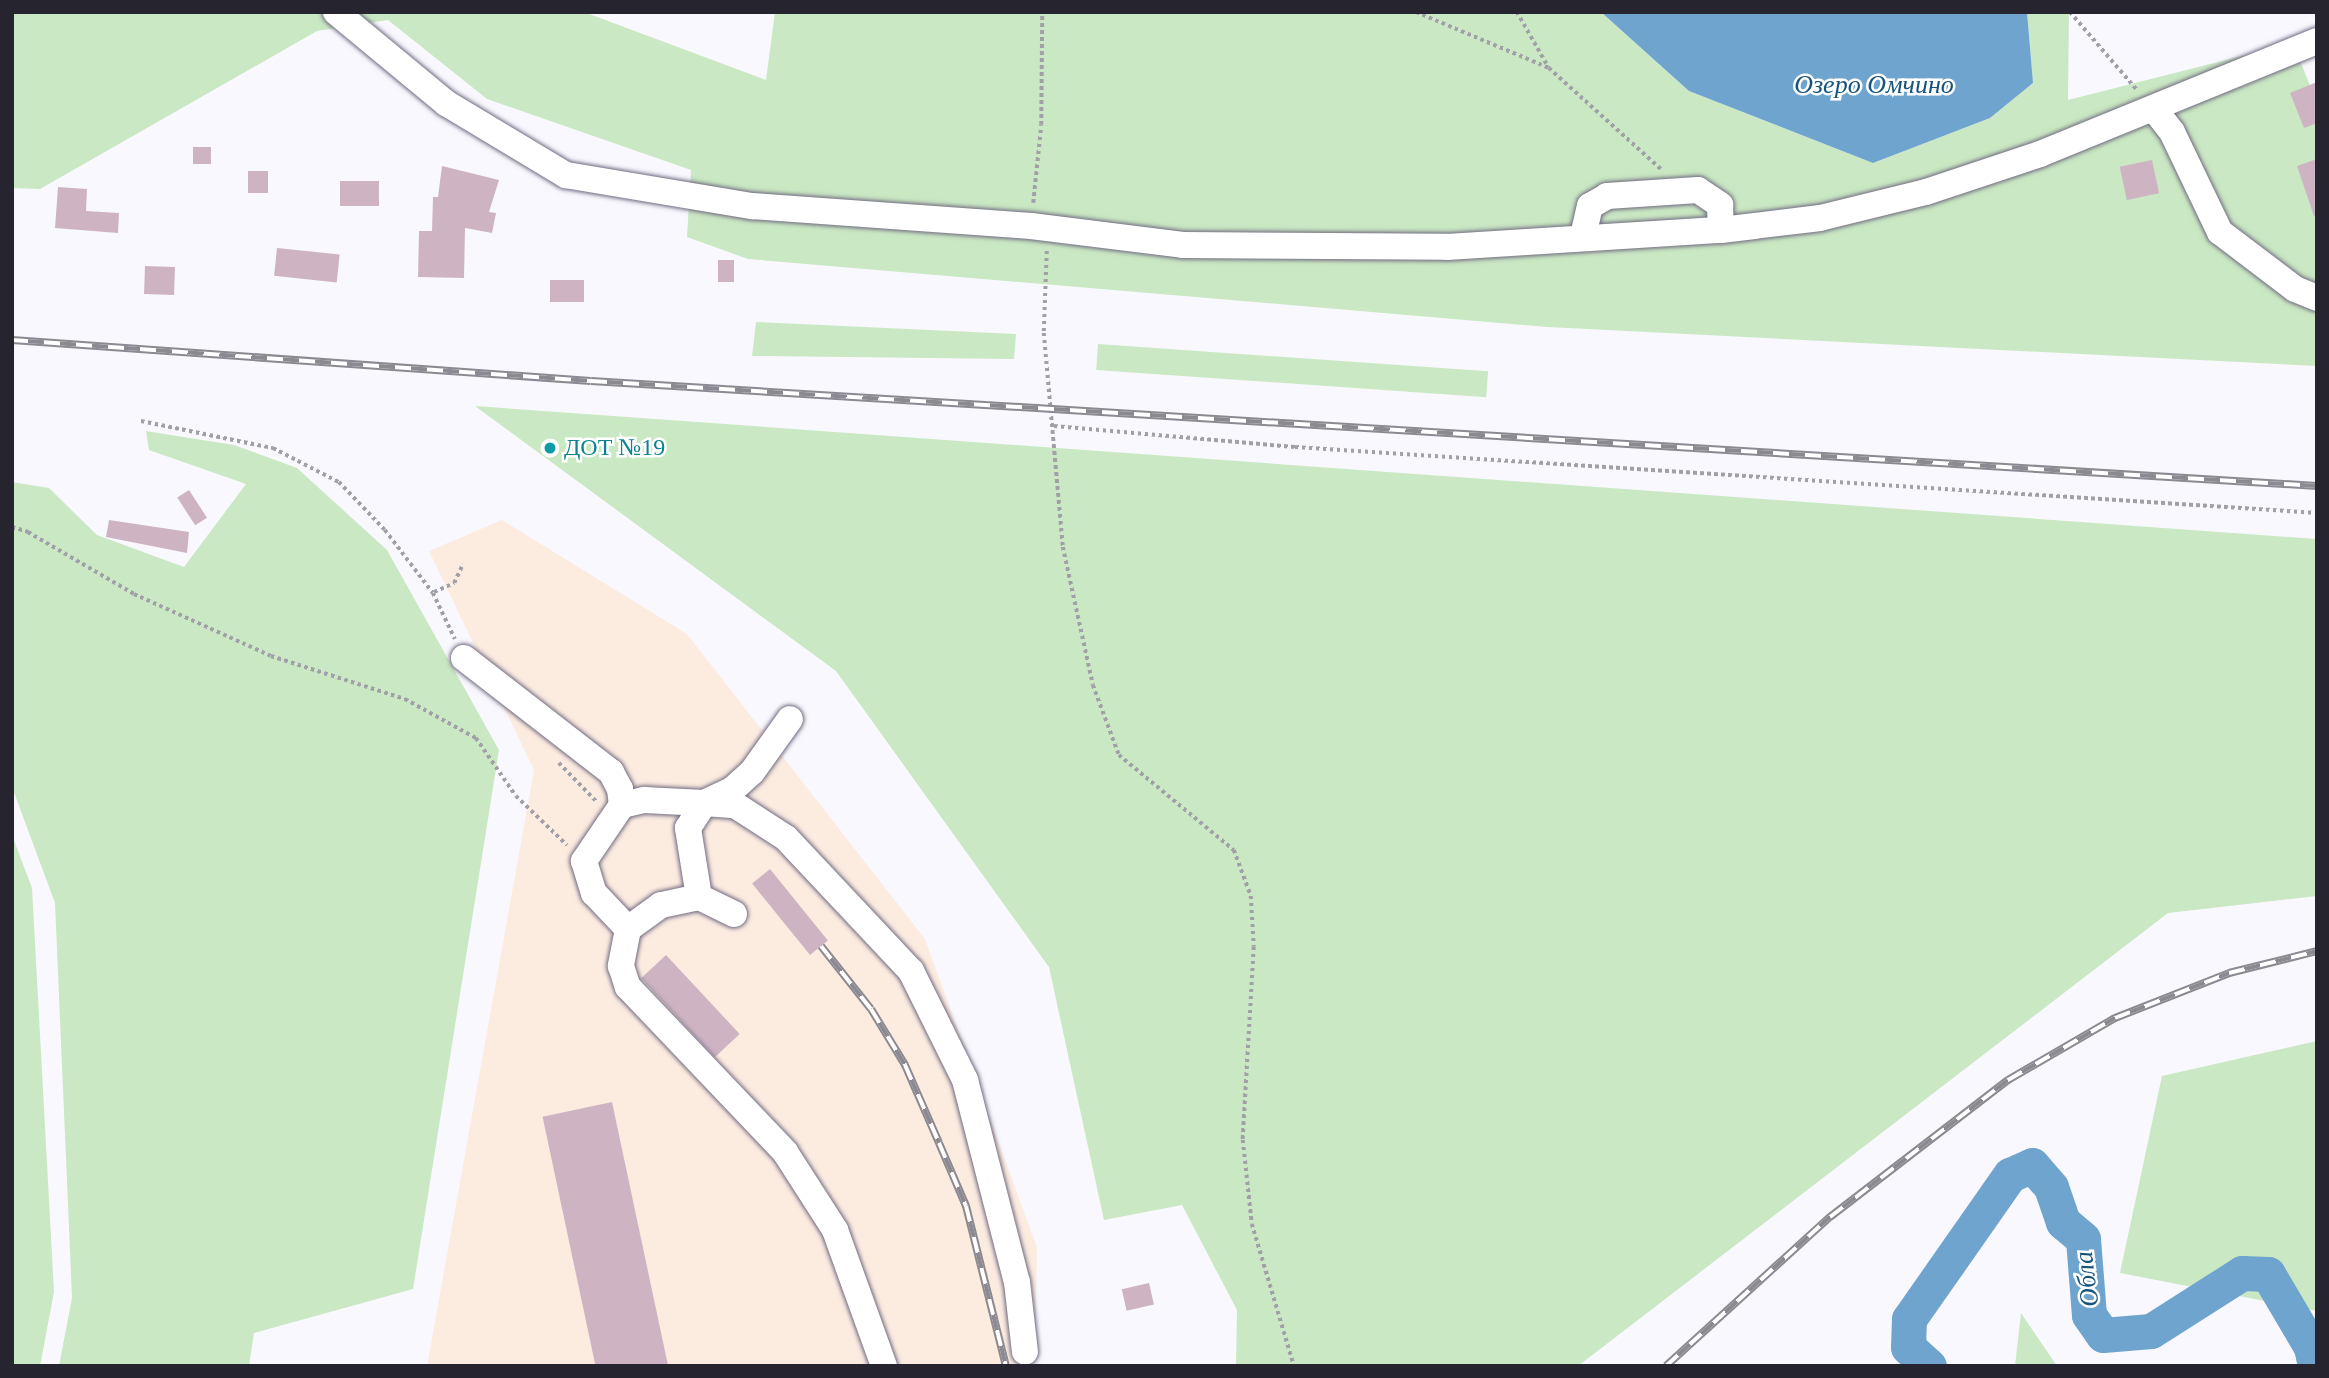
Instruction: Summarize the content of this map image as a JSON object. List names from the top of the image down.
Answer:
{
  "water": ["Озеро Омчино", "Обла"],
  "places": ["ДОТ №19"]
}
